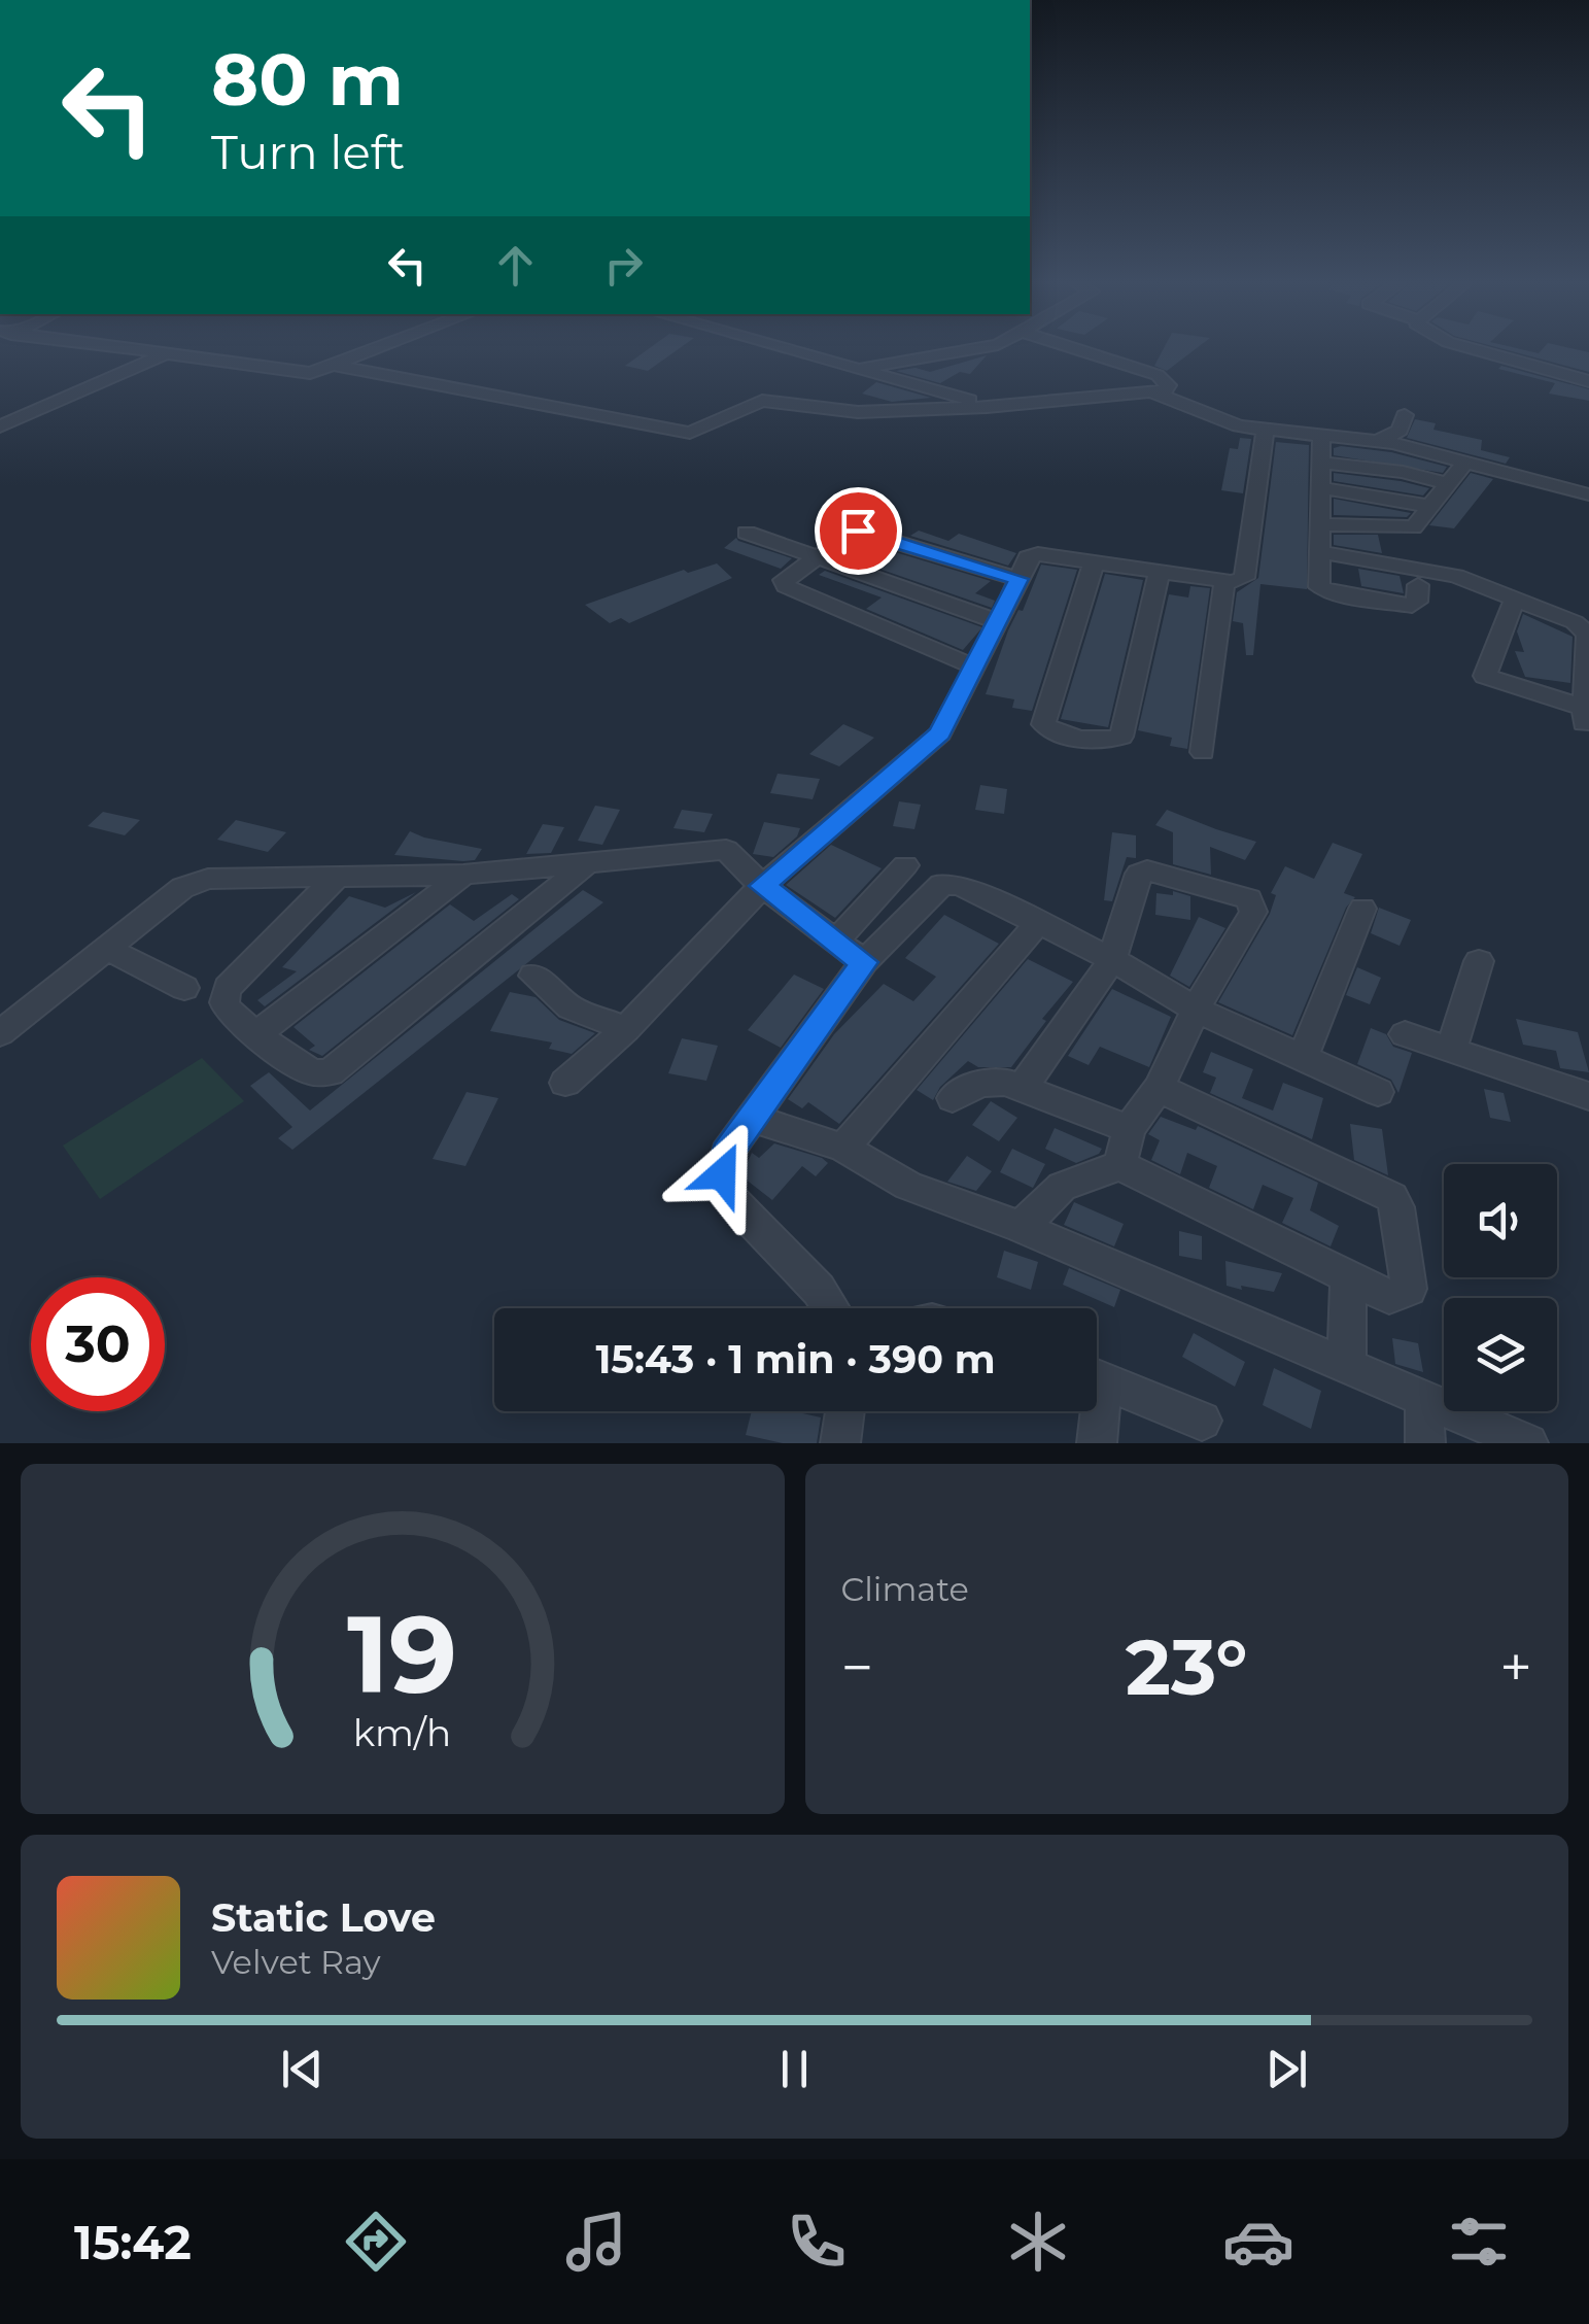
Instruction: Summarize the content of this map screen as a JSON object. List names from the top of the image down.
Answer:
{
  "page": {
    "turn": ["80 m", "Turn left"],
    "limit": "30",
    "trip": "15:43 · 1 min · 390 m",
    "tile": "Climate",
    "heat": ["−", "23°", "+"],
    "song": ["Static Love", "Velvet Ray"],
    "tabs": "15:42",
    "gauge": ["19", "km/h"]
  }
}
